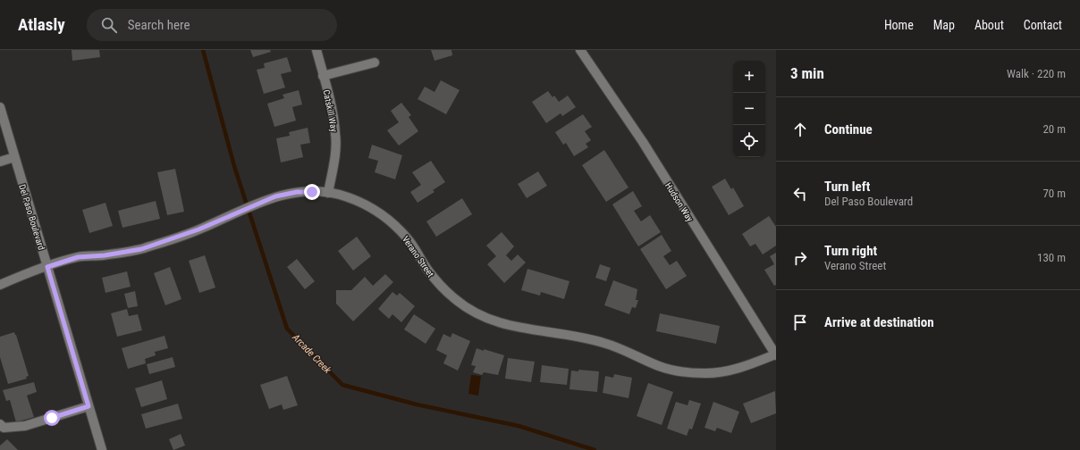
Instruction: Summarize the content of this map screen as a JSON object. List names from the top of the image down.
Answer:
{
  "streets": {
    "street": [
      "Catskill Way",
      "Hudson Way",
      "Del Paso Boulevard",
      "Verano Street"
    ]
  },
  "crossings": [
    ["Catskill Way", "Verano Street"],
    ["Hudson Way", "Verano Street"],
    ["Del Paso Boulevard", "Verano Street"]
  ],
  "water": ["Arcade Creek"],
  "page": {
    "header": "Atlasly",
    "search": "Search here",
    "nav": [
      "Home",
      "Map",
      "About",
      "Contact"
    ],
    "heading": ["3 min", "Walk · 220 m"],
    "map_buttons": ["+", "−"],
    "list": [
      ["Continue", "20 m"],
      ["Turn left", "Del Paso Boulevard", "70 m"],
      ["Turn right", "Verano Street", "130 m"],
      "Arrive at destination"
    ]
  }
}
